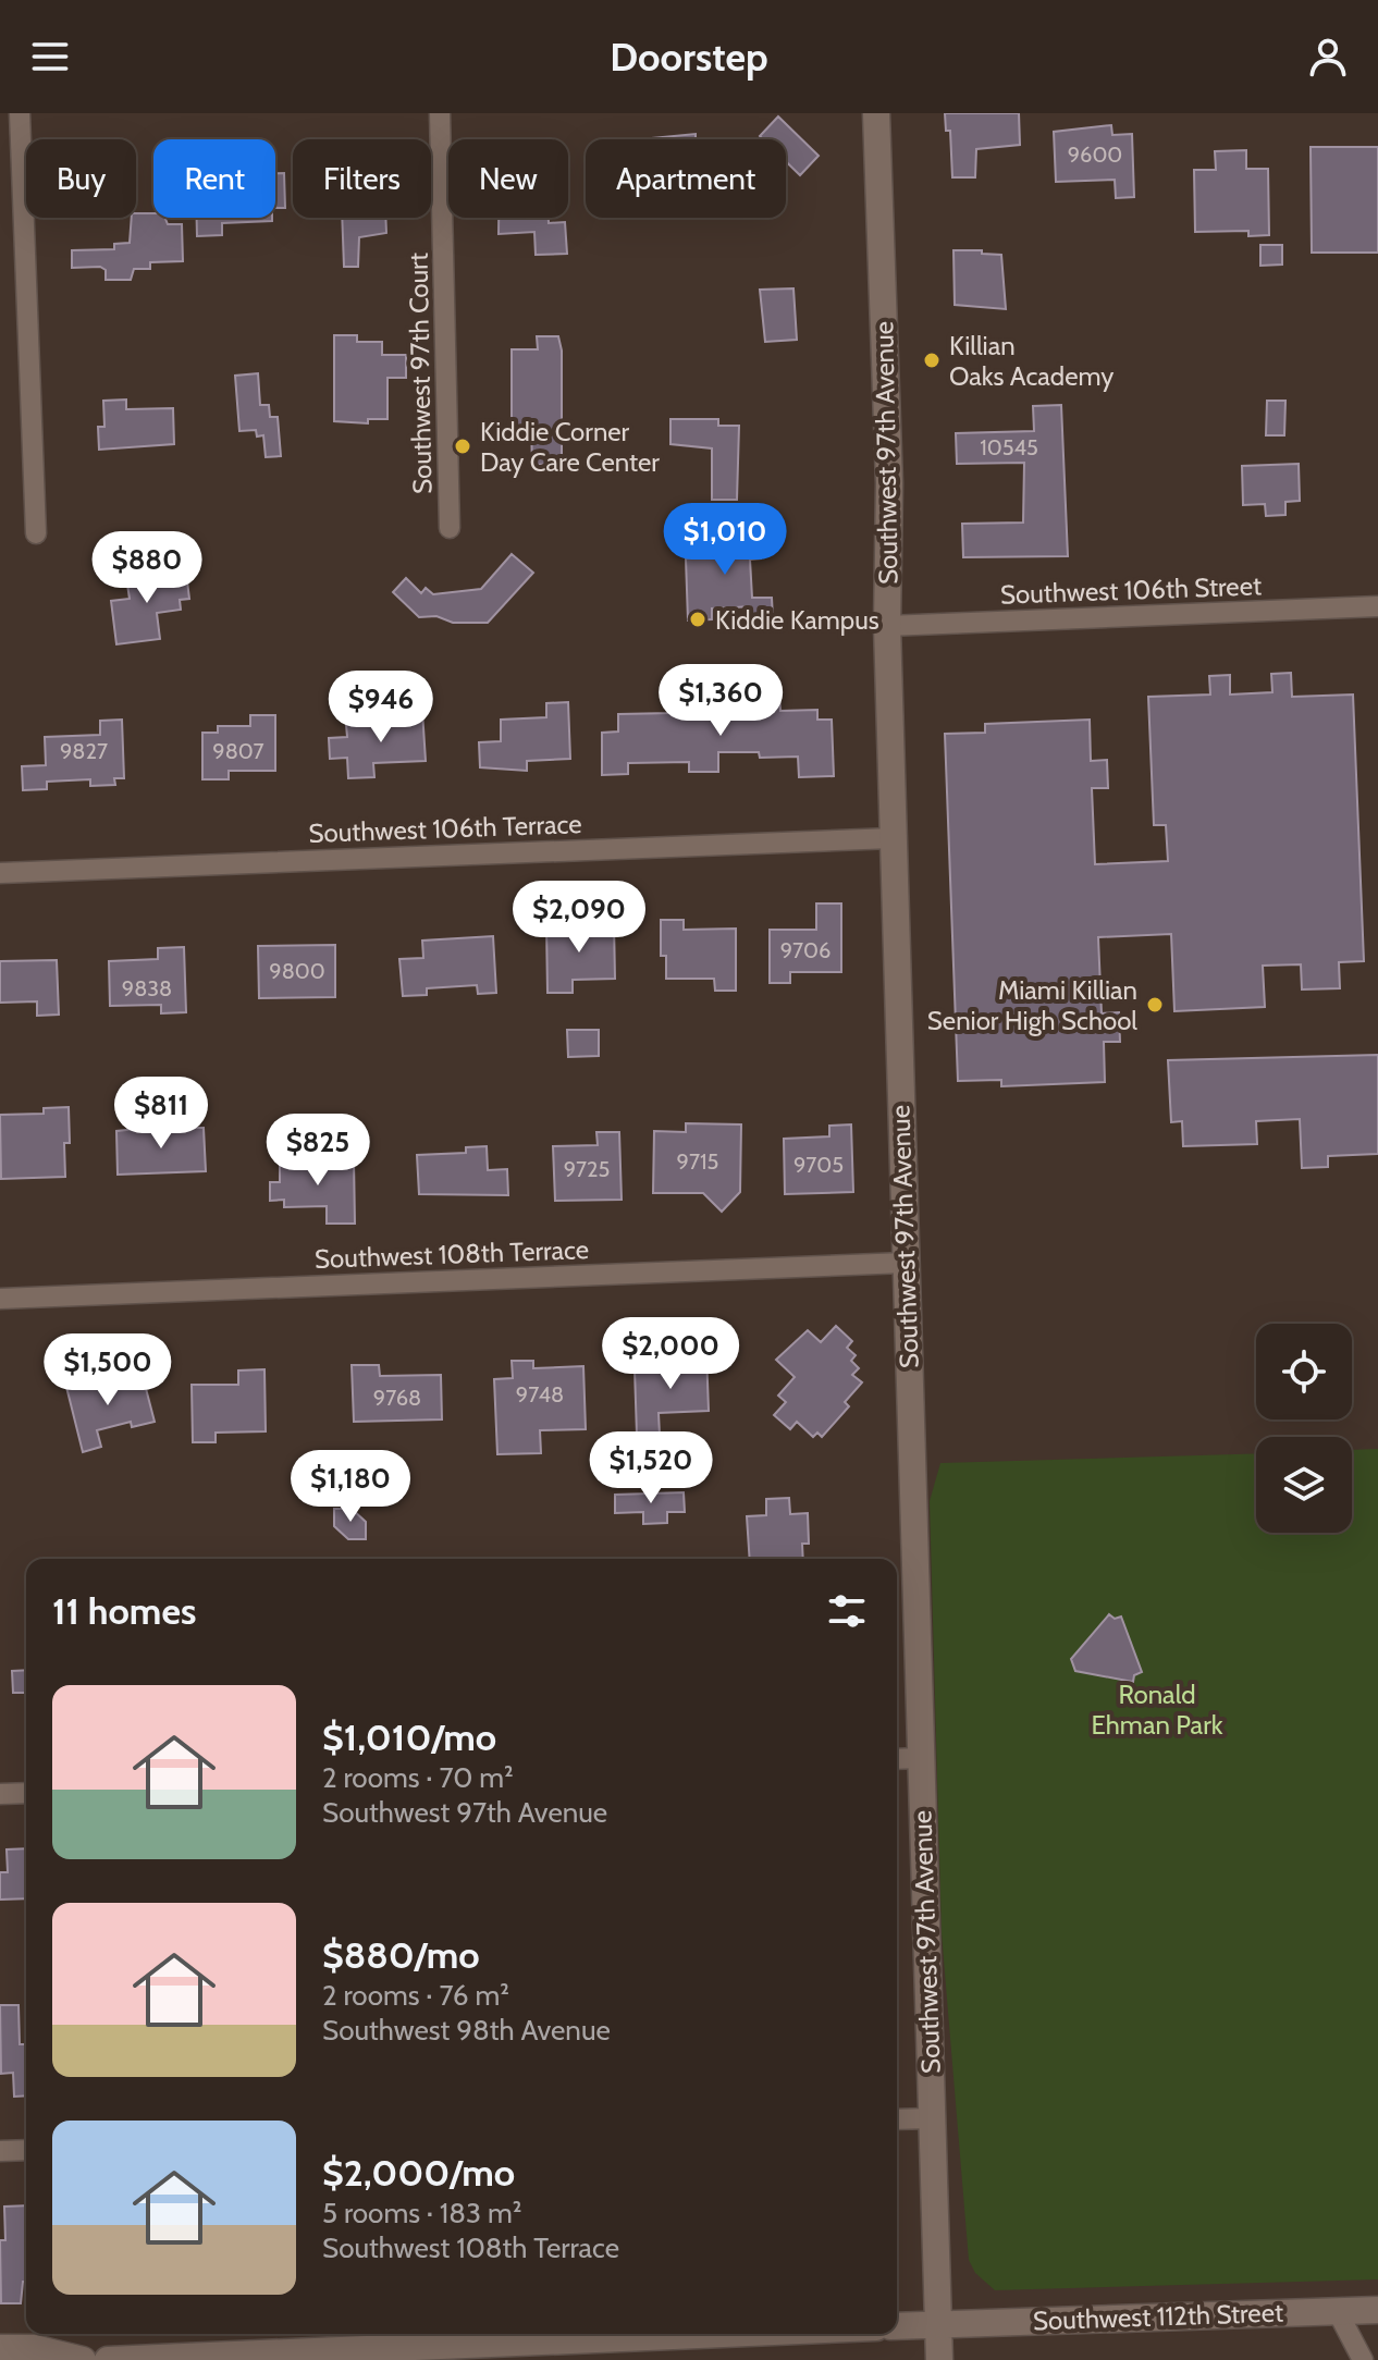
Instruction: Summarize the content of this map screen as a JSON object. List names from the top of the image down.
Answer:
{
  "streets": {
    "street": [
      "Southwest 97th Court",
      "Southwest 97th Avenue",
      "Southwest 106th Street",
      "Southwest 106th Terrace",
      "Southwest 108th Terrace",
      "Southwest 112th Street"
    ]
  },
  "crossings": [
    ["Southwest 97th Avenue", "Southwest 106th Street"],
    ["Southwest 97th Avenue", "Southwest 106th Terrace"],
    ["Southwest 97th Avenue", "Southwest 108th Terrace"],
    ["Southwest 97th Avenue", "Southwest 112th Street"]
  ],
  "parks": ["Ronald Ehman Park"],
  "places": [
    "Killian Oaks Academy",
    "Kiddie Corner Day Care Center",
    "Kiddie Kampus",
    "Miami Killian Senior High School"
  ],
  "house_numbers": [
    "9600",
    "10545",
    "9827",
    "9807",
    "9706",
    "9800",
    "9838",
    "9715",
    "9705",
    "9725",
    "9748",
    "9768"
  ],
  "page": {
    "header": "Doorstep",
    "chip": [
      "Buy",
      "Rent",
      "Filters",
      "New",
      "Apartment"
    ],
    "price": [
      "$1,010",
      "$880",
      "$1,360",
      "$946",
      "$2,090",
      "$811",
      "$825",
      "$2,000",
      "$1,500",
      "$1,520",
      "$1,180"
    ],
    "heading": "11 homes",
    "list": [
      {
        "name": "$1,010/mo",
        "note": "2 rooms · 70 m² · Southwest 97th Avenue"
      },
      {
        "name": "$880/mo",
        "note": "2 rooms · 76 m² · Southwest 98th Avenue"
      },
      {
        "name": "$2,000/mo",
        "note": "5 rooms · 183 m² · Southwest 108th Terrace"
      }
    ]
  }
}
